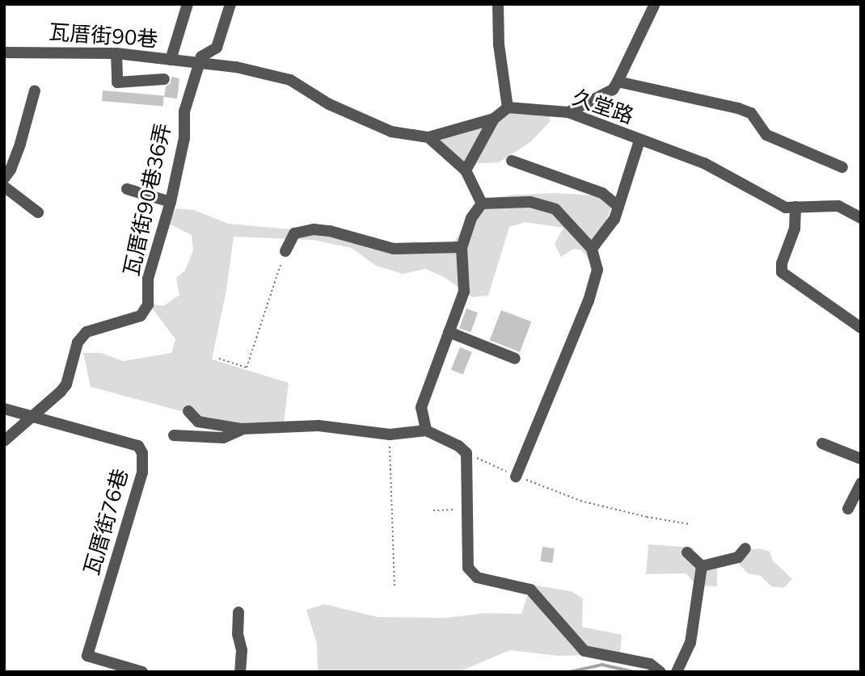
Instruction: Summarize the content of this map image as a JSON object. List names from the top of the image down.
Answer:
{
  "streets": {
    "street": [
      "瓦厝街90巷",
      "久堂路",
      "瓦厝街90巷36弄",
      "瓦厝街76巷"
    ]
  },
  "crossings": [
    ["瓦厝街90巷", "瓦厝街90巷36弄"],
    ["瓦厝街90巷36弄", "瓦厝街76巷"]
  ]
}
